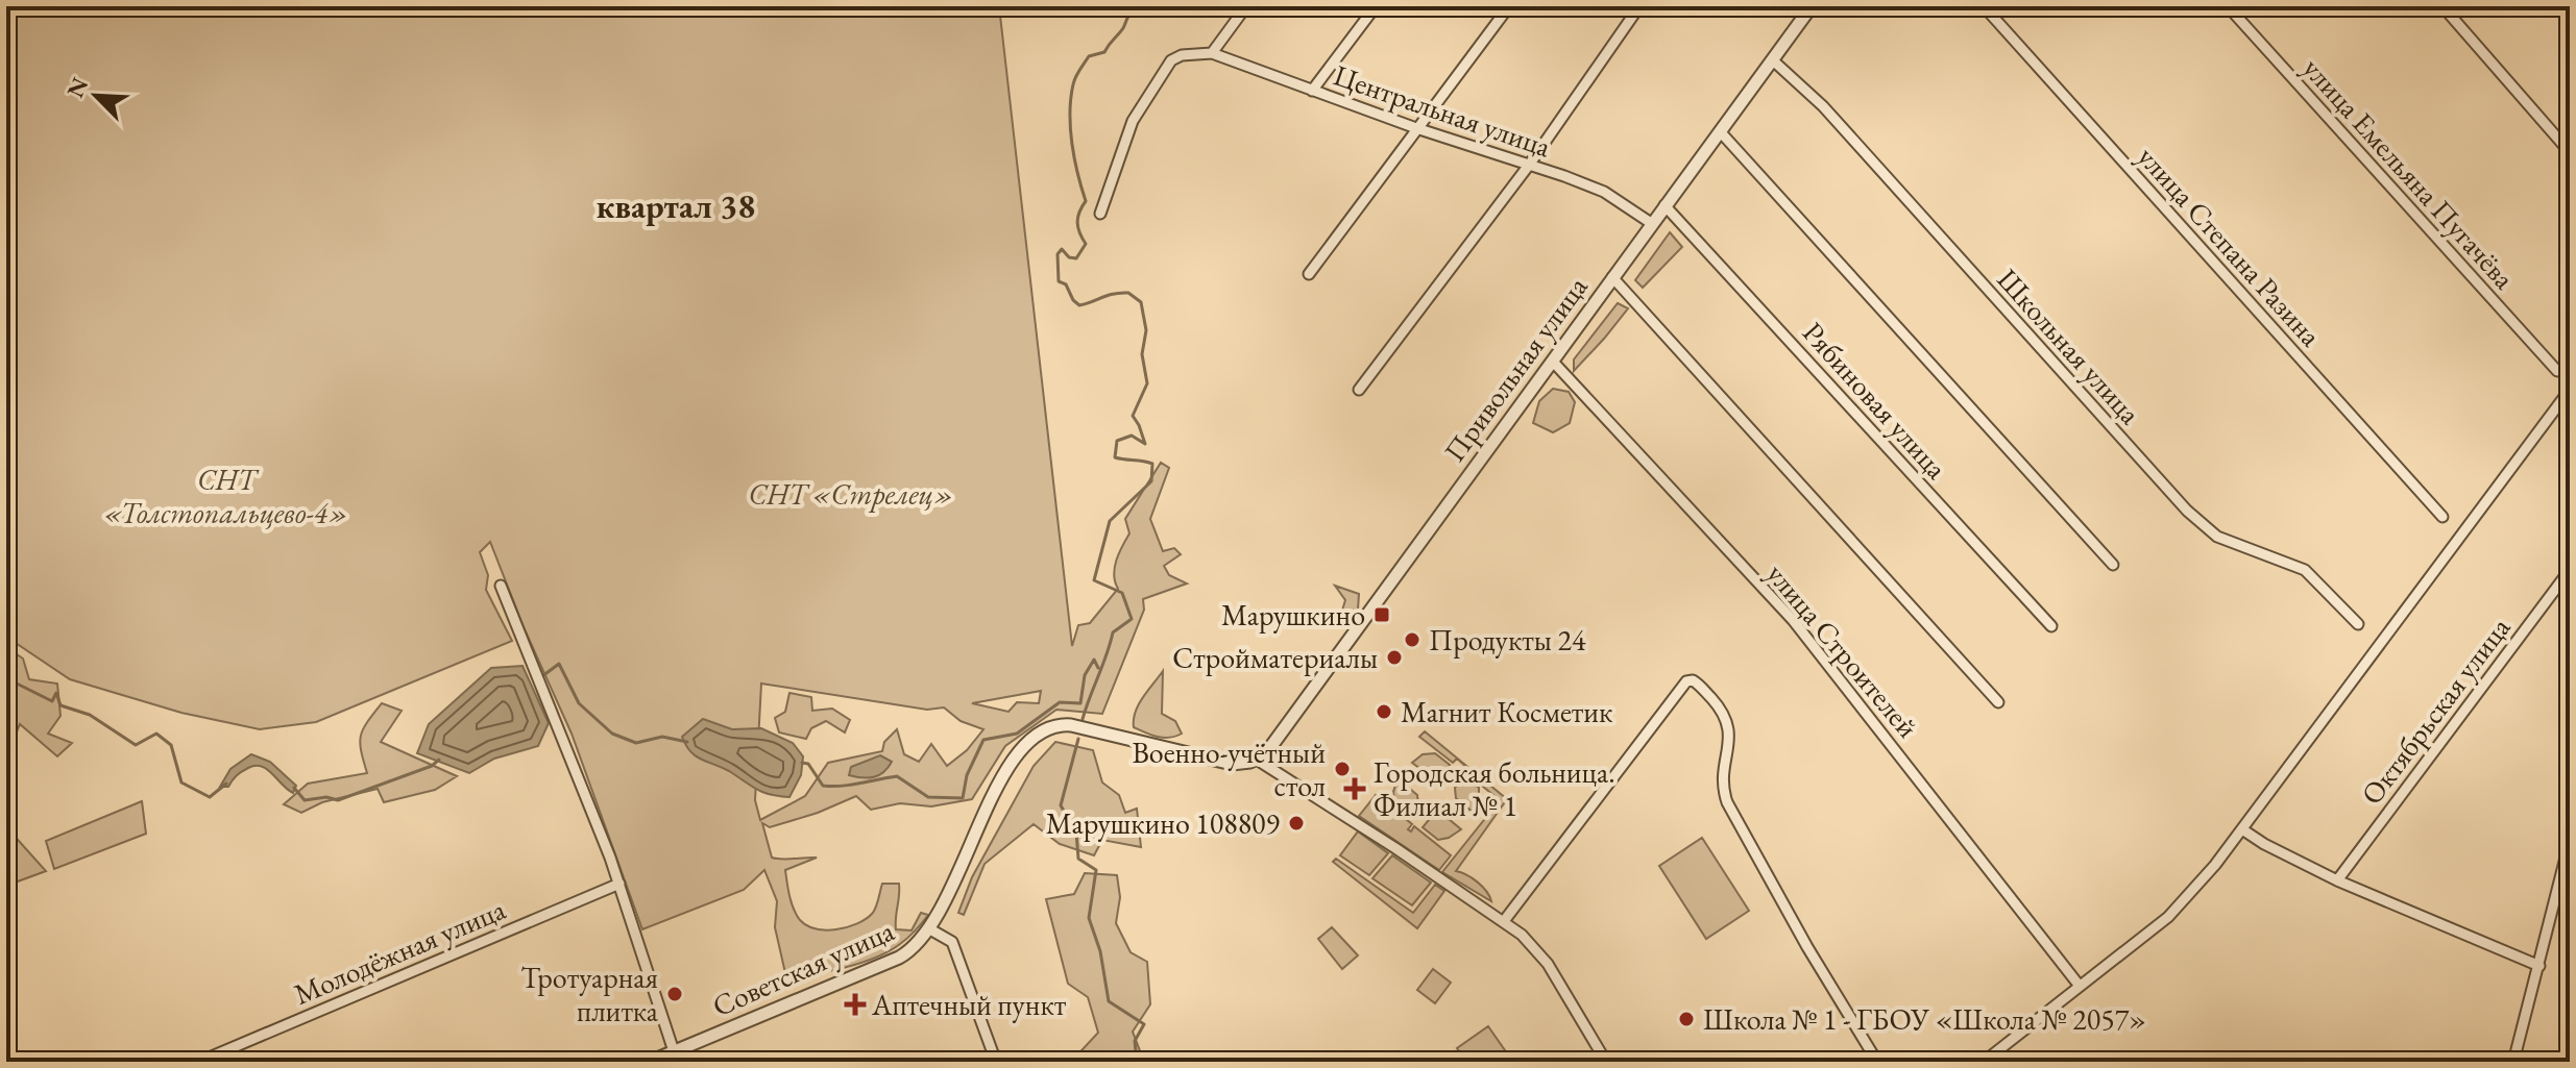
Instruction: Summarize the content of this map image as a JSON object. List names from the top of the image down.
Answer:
{
  "streets": {
    "street": [
      "Центральная улица",
      "улица Емельяна Пугачёва",
      "улица Степана Разина",
      "Школьная улица",
      "Привольная улица",
      "Рябиновая улица",
      "улица Строителей",
      "Октябрьская улица",
      "Молодёжная улица",
      "Советская улица"
    ]
  },
  "crossings": [
    ["Центральная улица", "Привольная улица"],
    ["Школьная улица", "Привольная улица"],
    ["Привольная улица", "Рябиновая улица"],
    ["Привольная улица", "улица Строителей"],
    ["Привольная улица", "Советская улица"]
  ],
  "districts": ["квартал 38"],
  "parks": ["СНТ «Толстопальцево-4»", "СНТ «Стрелец»"],
  "places": {
    "transit": ["Марушкино"],
    "other": [
      "Продукты 24",
      "Стройматериалы",
      "Магнит Косметик",
      "Военно-учётный стол",
      "Марушкино 108809",
      "Тротуарная плитка",
      "Школа № 1 - ГБОУ «Школа № 2057»"
    ],
    "health": ["Городская больница. Филиал № 1", "Аптечный пункт"]
  },
  "north": "top left"
}
